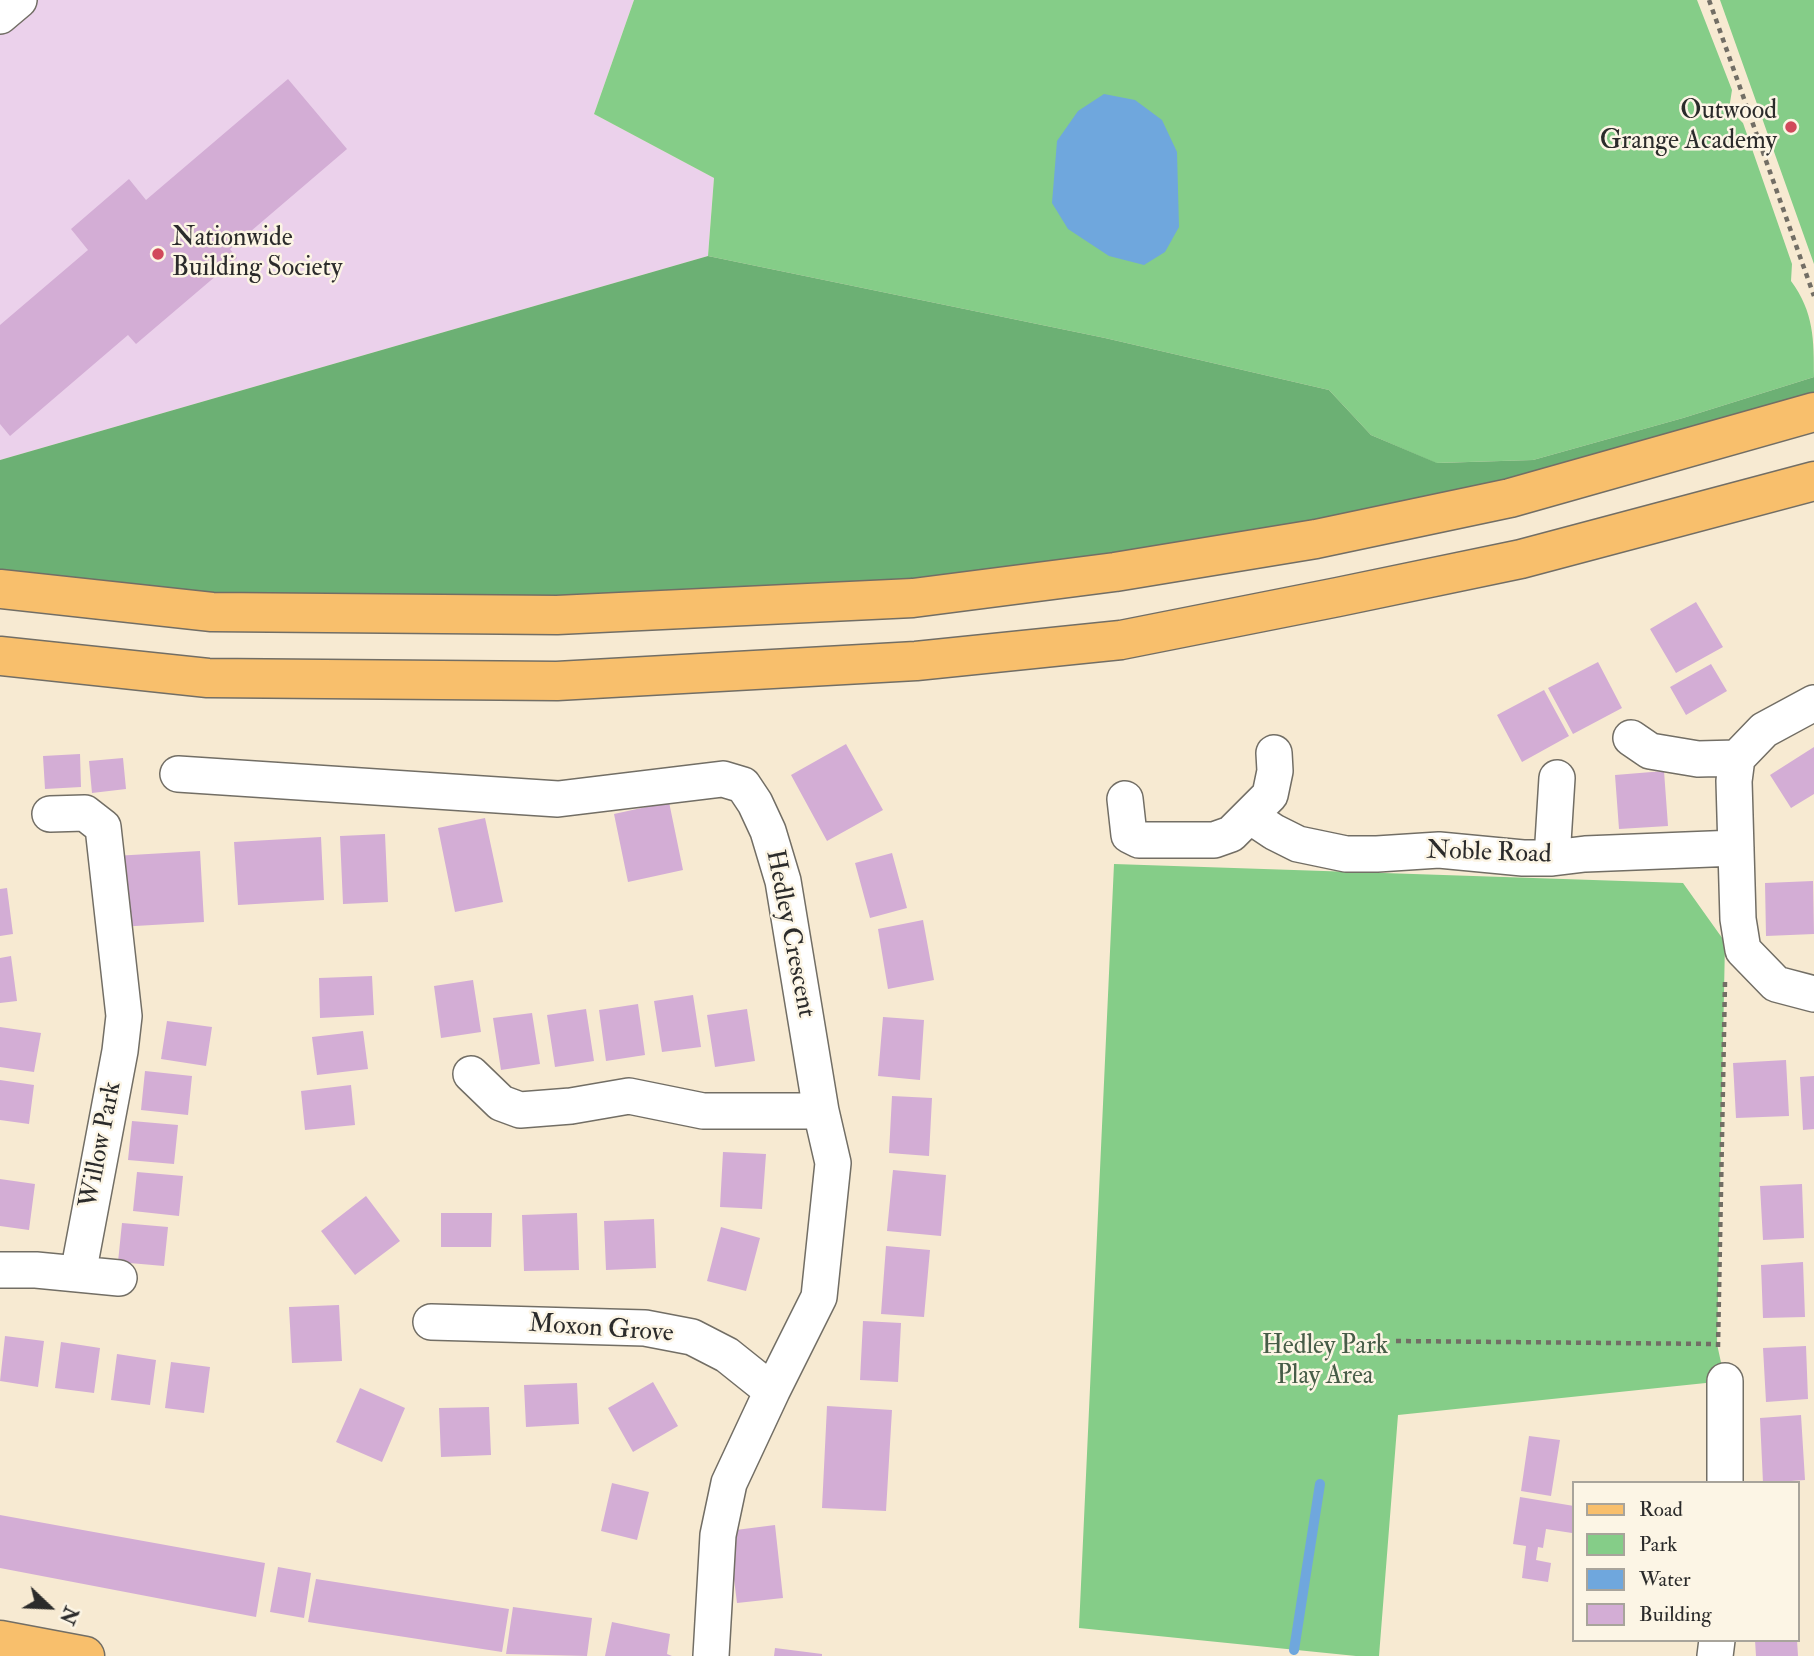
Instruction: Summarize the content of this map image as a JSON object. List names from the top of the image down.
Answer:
{
  "streets": {
    "street": [
      "Noble Road",
      "Hedley Crescent",
      "Willow Park",
      "Moxon Grove"
    ]
  },
  "crossings": [
    ["Hedley Crescent", "Moxon Grove"]
  ],
  "parks": ["Hedley Park Play Area"],
  "places": ["Outwood Grange Academy", "Nationwide Building Society"],
  "legend": [
    "Road",
    "Park",
    "Water",
    "Building"
  ],
  "north": "bottom right"
}
